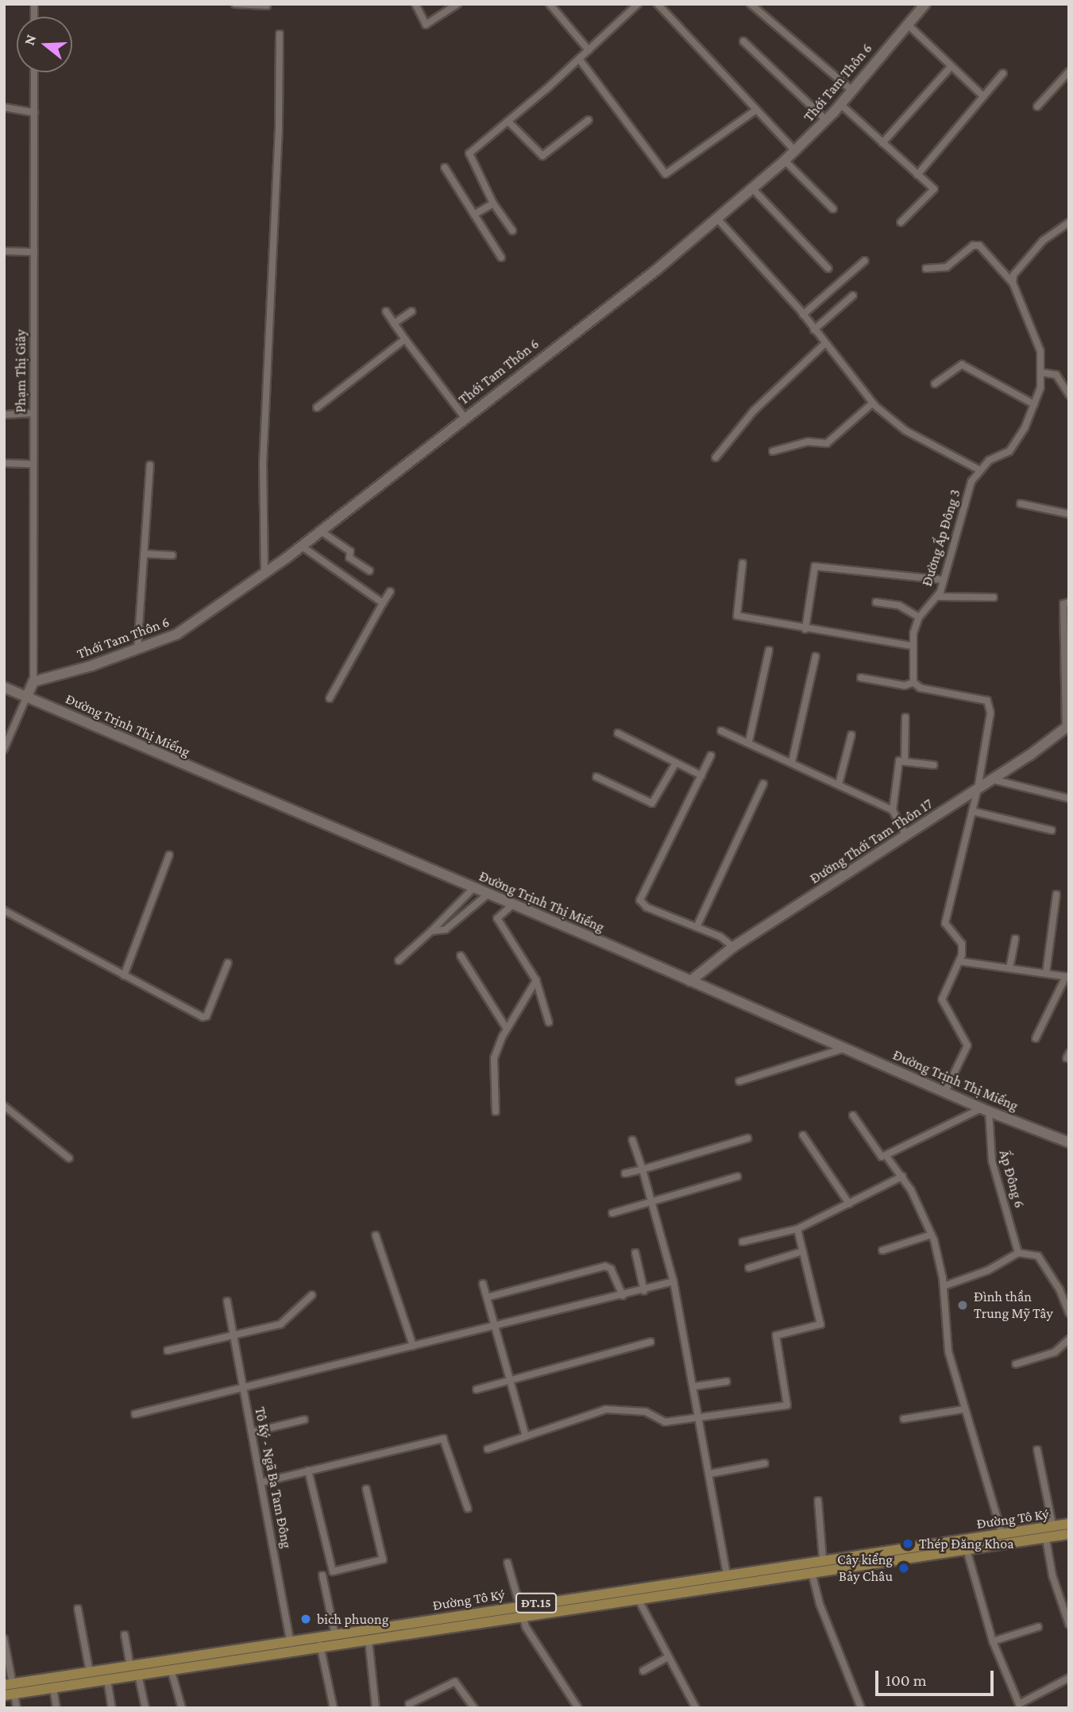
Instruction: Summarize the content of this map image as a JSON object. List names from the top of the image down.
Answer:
{
  "streets": {
    "main road": ["Đường Tô Ký", "ĐT.15"],
    "street": [
      "Thới Tam Thôn 6",
      "Phạm Thị Giây",
      "Đường Ấp Đông 3",
      "Đường Trịnh Thị Miếng",
      "Đường Thới Tam Thôn 17",
      "Ấp Đông 6",
      "Tô Ký - Ngã Ba Tam Đông"
    ]
  },
  "crossings": [
    ["Thới Tam Thôn 6", "Phạm Thị Giây"],
    ["Đường Trịnh Thị Miếng", "Đường Thới Tam Thôn 17"],
    ["Đường Trịnh Thị Miếng", "Ấp Đông 6"],
    ["Tô Ký - Ngã Ba Tam Đông", "Đường Tô Ký"]
  ],
  "places": [
    "Đình thần Trung Mỹ Tây",
    "Thép Đăng Khoa",
    "Cây kiểng Bảy Châu",
    "bich phuong"
  ],
  "scale_bar": "100 m",
  "north": "left"
}
